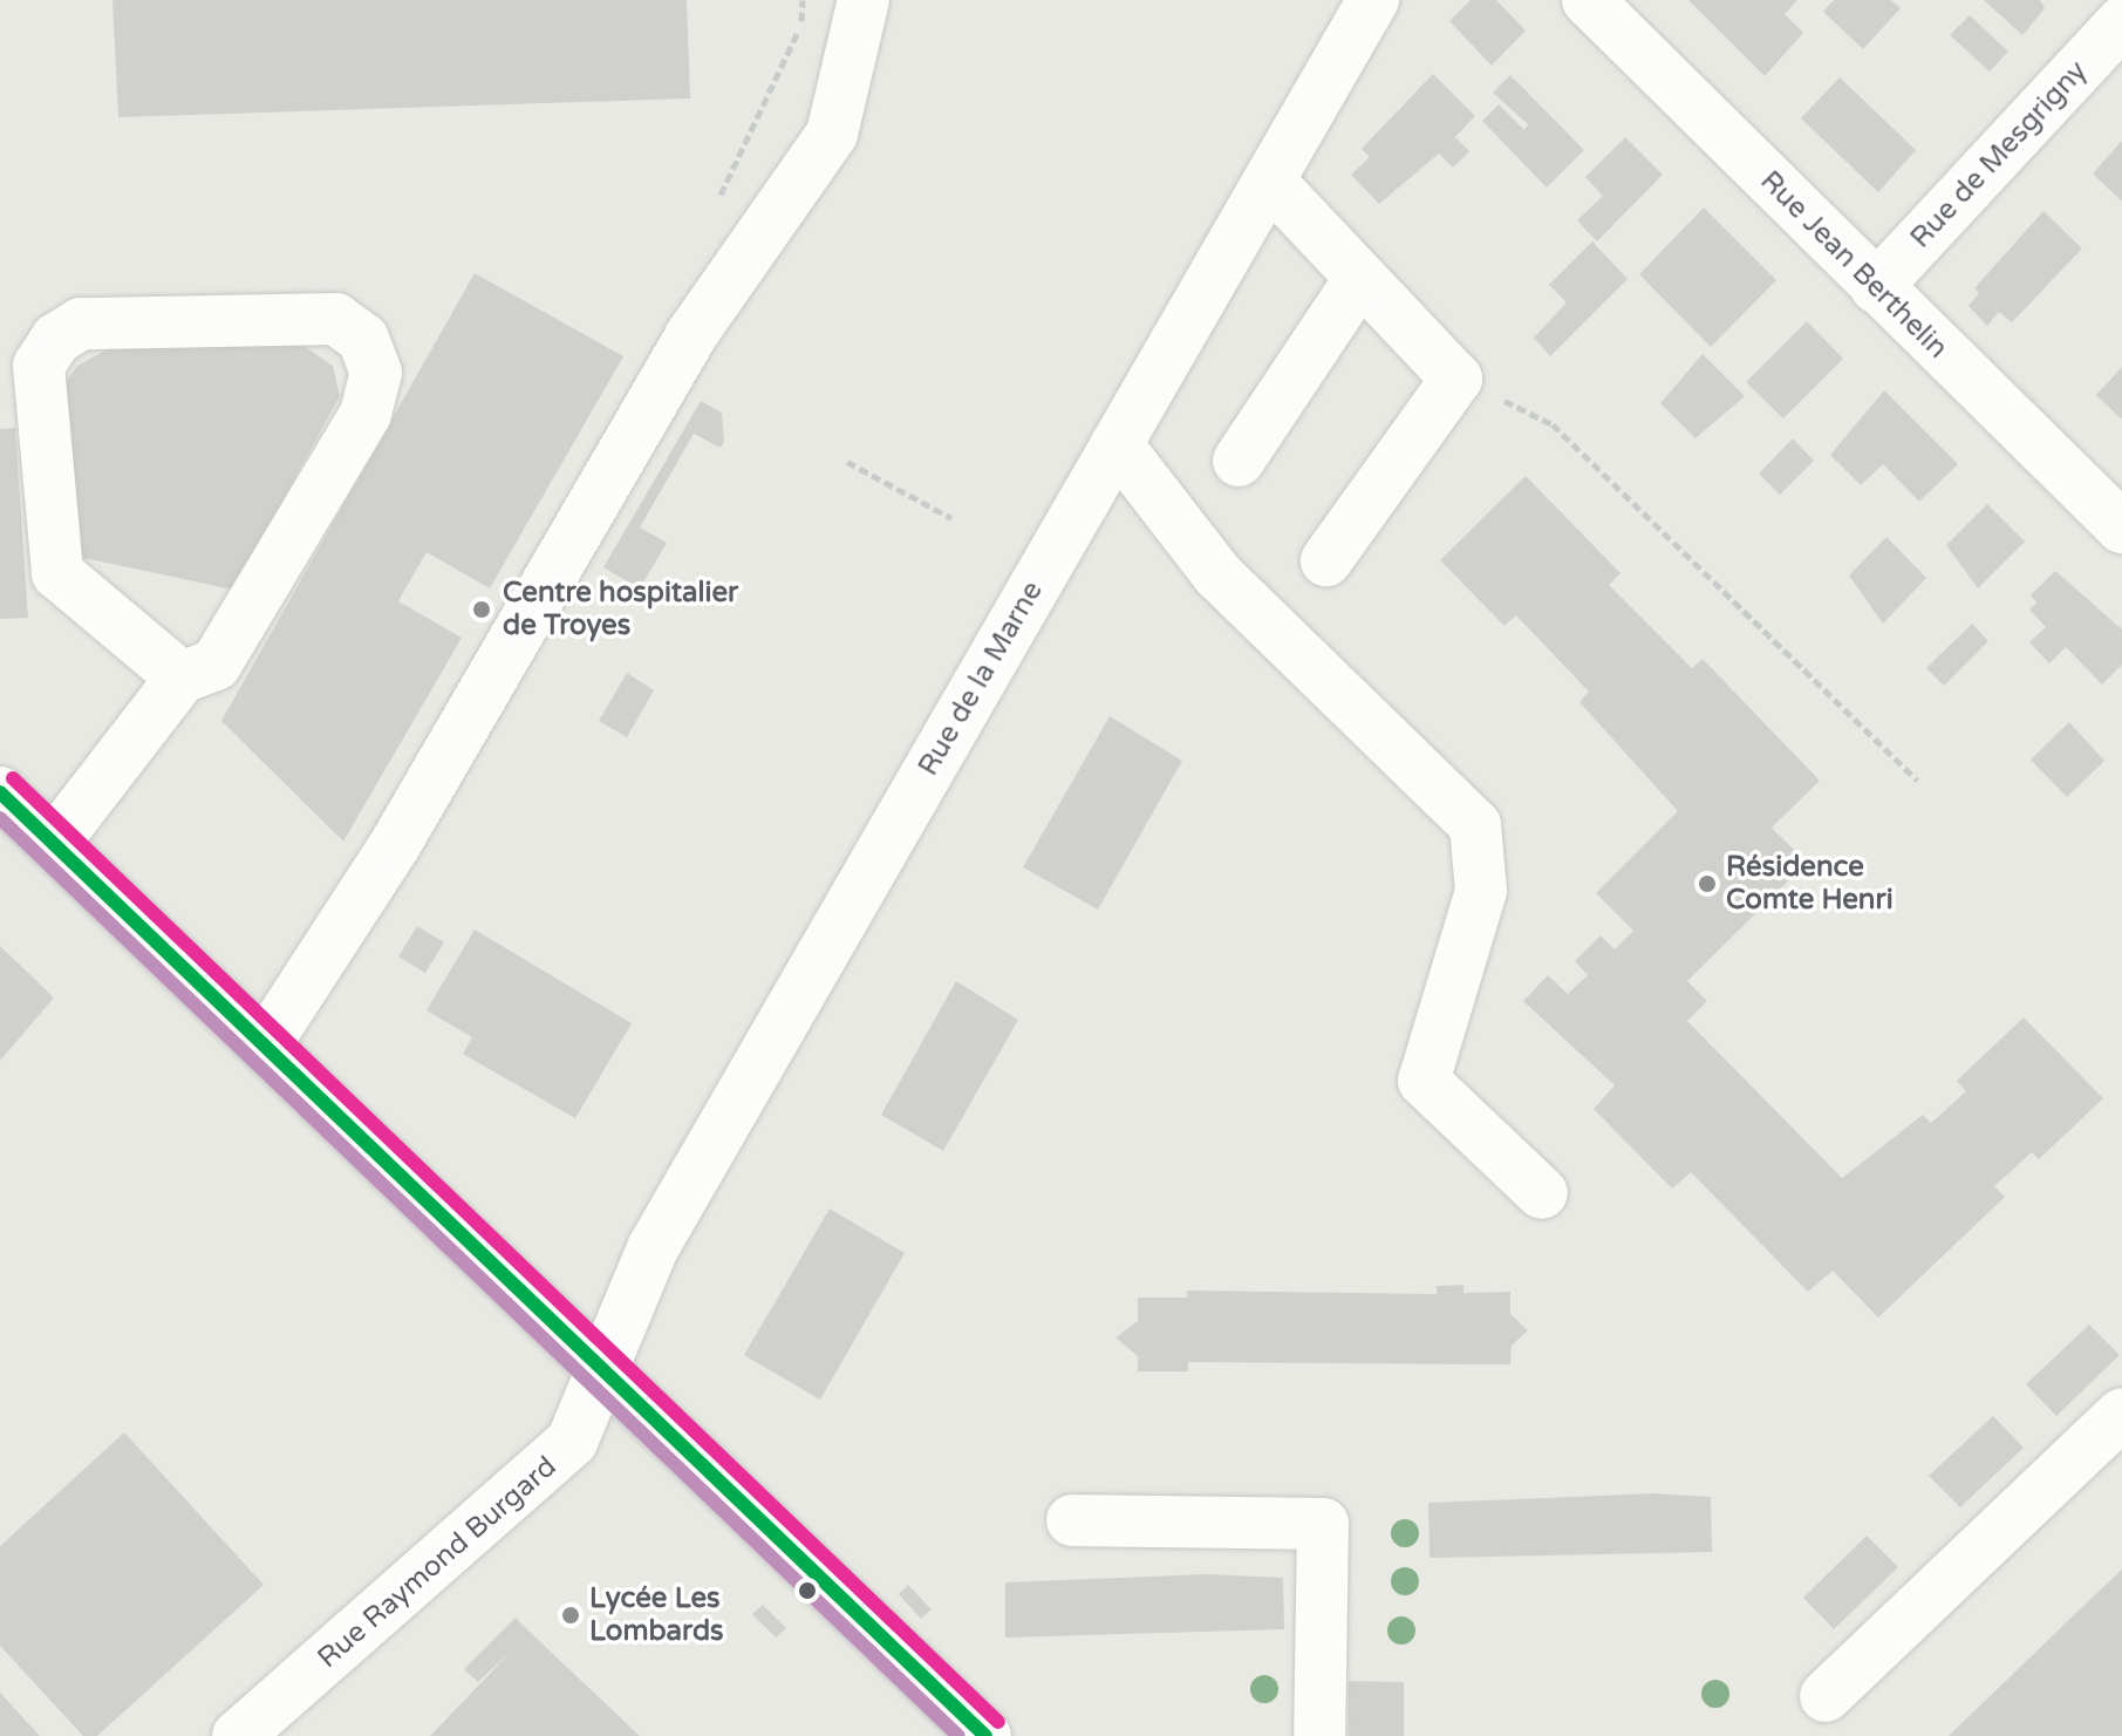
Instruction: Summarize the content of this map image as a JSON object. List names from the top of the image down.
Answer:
{
  "streets": {
    "street": [
      "Rue de Mesgrigny",
      "Rue Jean Berthelin",
      "Rue de la Marne",
      "Rue Raymond Burgard"
    ]
  },
  "crossings": [
    ["Rue de Mesgrigny", "Rue Jean Berthelin"],
    ["Rue de la Marne", "Rue Raymond Burgard"]
  ],
  "places": ["Centre hospitalier de Troyes", "Résidence Comte Henri", "Lycée Les Lombards"]
}
